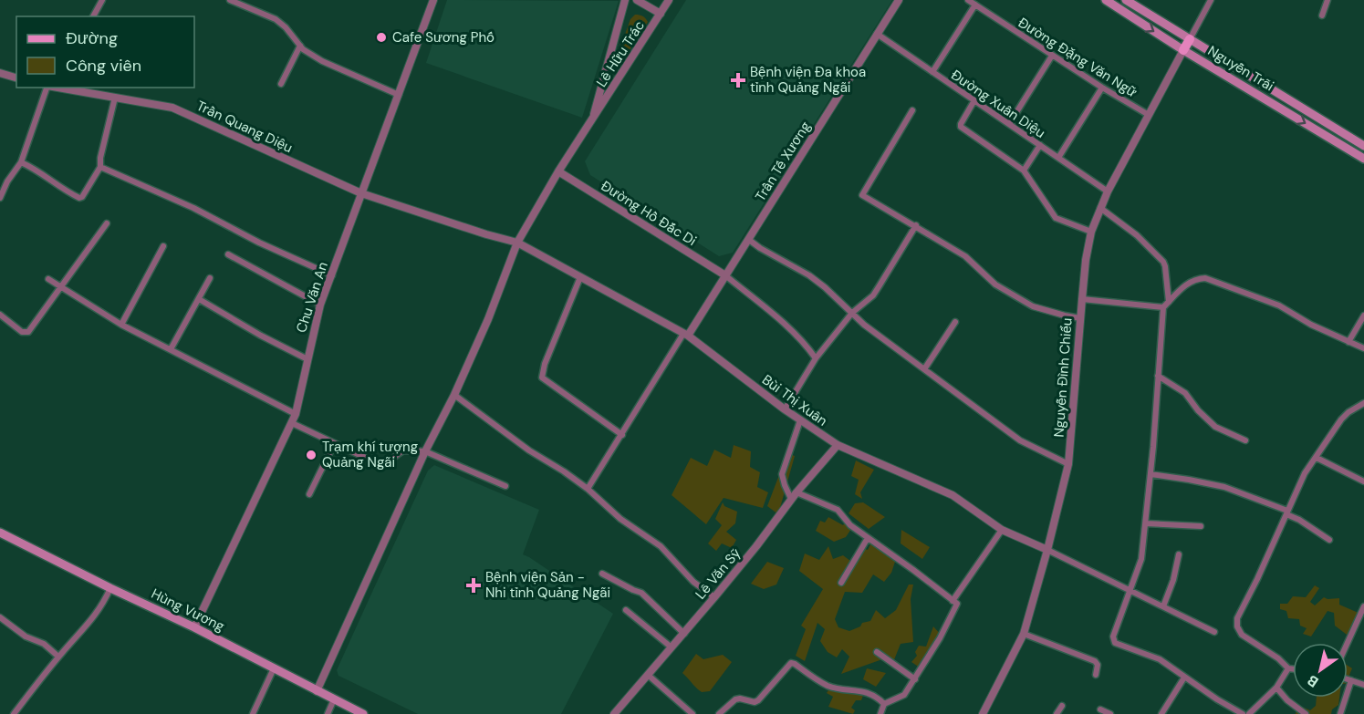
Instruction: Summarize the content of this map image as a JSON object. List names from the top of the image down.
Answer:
{
  "streets": {
    "main road": ["Nguyễn Trãi", "Hùng Vương"],
    "street": [
      "Lê Hữu Trác",
      "Đường Đặng Văn Ngữ",
      "Đường Xuân Diệu",
      "Trần Quang Diệu",
      "Trần Tế Xương",
      "Đường Hồ Đắc Di",
      "Chu Văn An",
      "Nguyễn Đình Chiểu",
      "Bùi Thị Xuân",
      "Lê Văn Sỹ"
    ]
  },
  "crossings": [
    ["Lê Hữu Trác", "Đường Hồ Đắc Di"],
    ["Lê Hữu Trác", "Bùi Thị Xuân"],
    ["Lê Hữu Trác", "Hùng Vương"],
    ["Đường Đặng Văn Ngữ", "Nguyễn Đình Chiểu"],
    ["Nguyễn Trãi", "Nguyễn Đình Chiểu"],
    ["Đường Xuân Diệu", "Trần Tế Xương"],
    ["Đường Xuân Diệu", "Nguyễn Đình Chiểu"],
    ["Trần Quang Diệu", "Chu Văn An"],
    ["Trần Quang Diệu", "Bùi Thị Xuân"],
    ["Trần Tế Xương", "Đường Hồ Đắc Di"],
    ["Trần Tế Xương", "Bùi Thị Xuân"],
    ["Chu Văn An", "Bùi Thị Xuân"],
    ["Chu Văn An", "Hùng Vương"],
    ["Nguyễn Đình Chiểu", "Bùi Thị Xuân"],
    ["Bùi Thị Xuân", "Lê Văn Sỹ"]
  ],
  "places": {
    "other": ["Cafe Sương Phố", "Trạm khí tượng Quảng Ngãi"],
    "health": ["Bệnh viện Đa khoa tỉnh Quảng Ngãi", "Bệnh viện Sản - Nhi tỉnh Quảng Ngãi"]
  },
  "legend": ["Đường", "Công viên"],
  "north": "bottom left"
}
